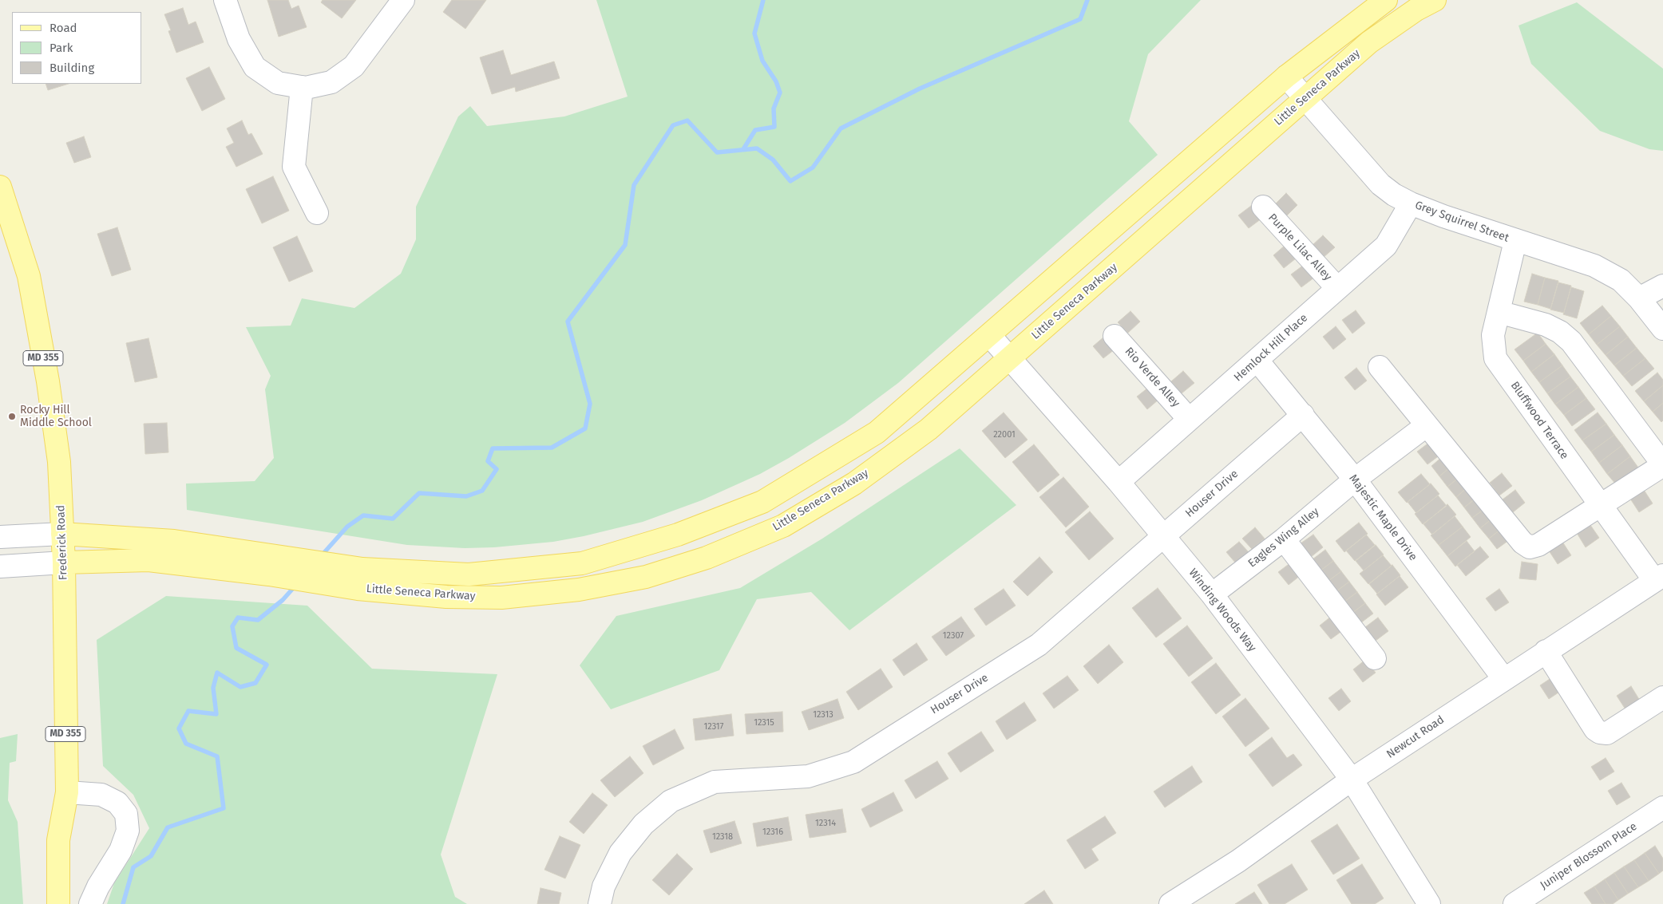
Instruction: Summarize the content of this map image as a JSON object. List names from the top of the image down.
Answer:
{
  "streets": {
    "main road": ["Little Seneca Parkway", "MD 355", "Frederick Road"],
    "street": [
      "Grey Squirrel Street",
      "Purple Lilac Alley",
      "Hemlock Hill Place",
      "Rio Verde Alley",
      "Bluffwood Terrace",
      "Houser Drive",
      "Majestic Maple Drive",
      "Eagles Wing Alley",
      "Winding Woods Way",
      "Newcut Road",
      "Juniper Blossom Place"
    ]
  },
  "crossings": [
    ["Little Seneca Parkway", "Grey Squirrel Street"],
    ["Little Seneca Parkway", "Frederick Road"],
    ["Little Seneca Parkway", "Winding Woods Way"],
    ["Grey Squirrel Street", "Hemlock Hill Place"],
    ["Grey Squirrel Street", "Bluffwood Terrace"],
    ["Purple Lilac Alley", "Hemlock Hill Place"],
    ["Hemlock Hill Place", "Rio Verde Alley"],
    ["Hemlock Hill Place", "Majestic Maple Drive"],
    ["Hemlock Hill Place", "Winding Woods Way"],
    ["Bluffwood Terrace", "Newcut Road"],
    ["Houser Drive", "Majestic Maple Drive"],
    ["Houser Drive", "Winding Woods Way"],
    ["Majestic Maple Drive", "Eagles Wing Alley"],
    ["Majestic Maple Drive", "Newcut Road"],
    ["Eagles Wing Alley", "Winding Woods Way"],
    ["Winding Woods Way", "Newcut Road"]
  ],
  "places": ["Rocky Hill Middle School"],
  "house_numbers": [
    "22001",
    "12307",
    "12313",
    "12315",
    "12317",
    "12314",
    "12316",
    "12318"
  ],
  "legend": ["Road", "Park", "Building"]
}
